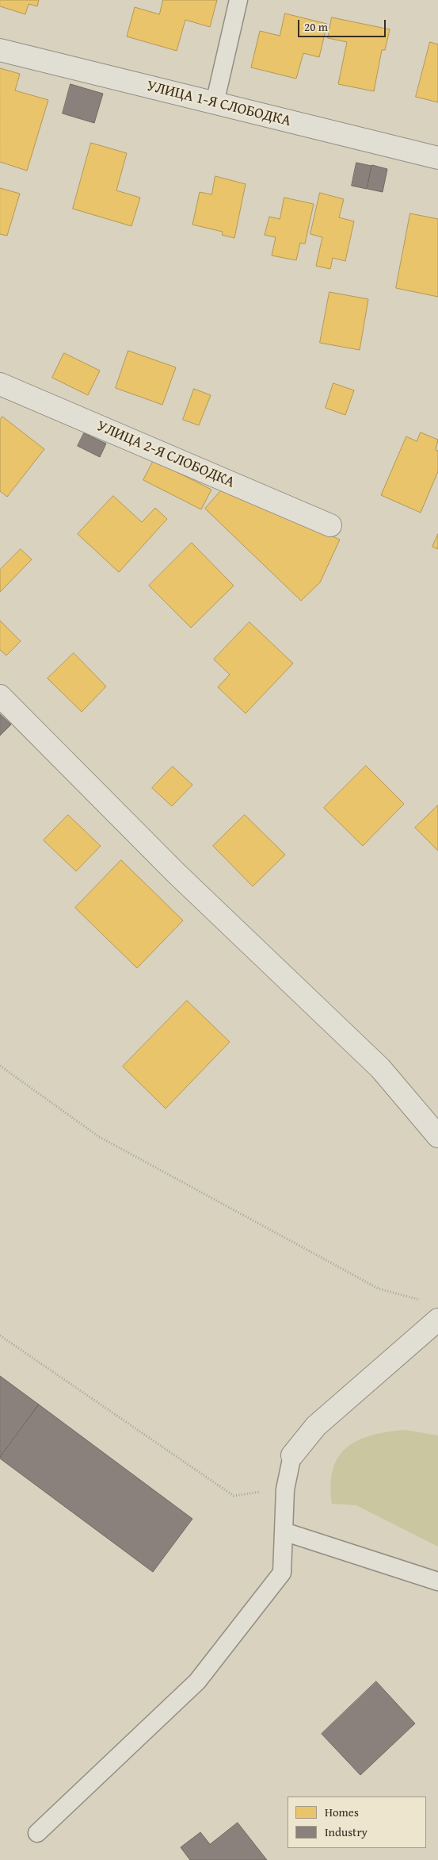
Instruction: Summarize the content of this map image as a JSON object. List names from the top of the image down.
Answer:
{
  "streets": {
    "street": ["УЛИЦА 1-Я СЛОБОДКА", "УЛИЦА 2-Я СЛОБОДКА"]
  },
  "legend": ["Homes", "Industry"],
  "scale_bar": "20 m"
}
